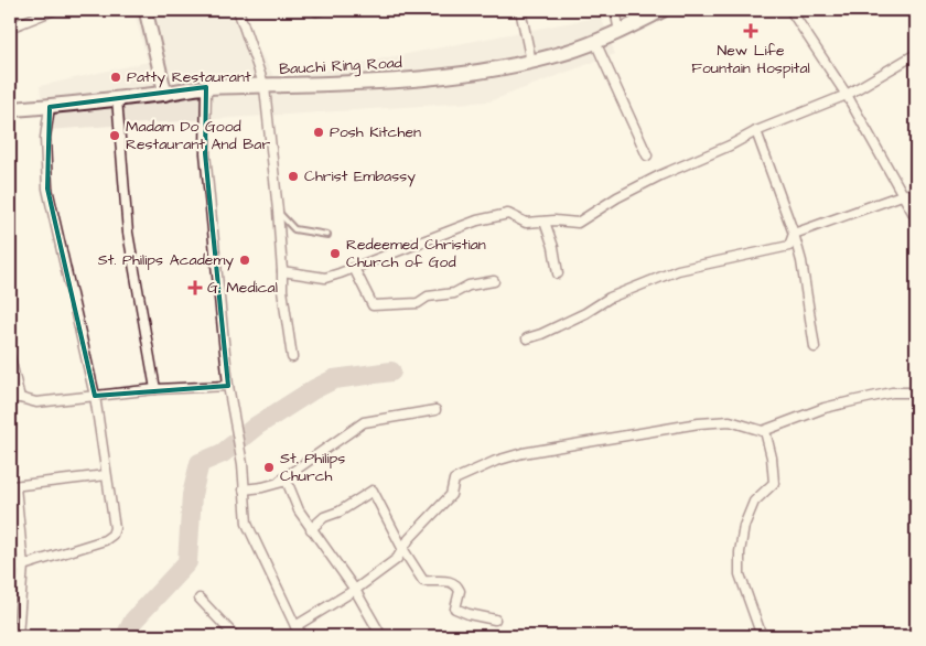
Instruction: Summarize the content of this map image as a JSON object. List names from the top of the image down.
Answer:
{
  "streets": {
    "main road": ["Bauchi Ring Road"]
  },
  "places": {
    "health": ["New Life Fountain Hospital", "G. Medical"],
    "other": [
      "Patty Restaurant",
      "Posh Kitchen",
      "Madam Do Good Restaurant And Bar",
      "Christ Embassy",
      "Redeemed Christian Church of God",
      "St. Philips Academy",
      "St. Philips Church"
    ]
  }
}
